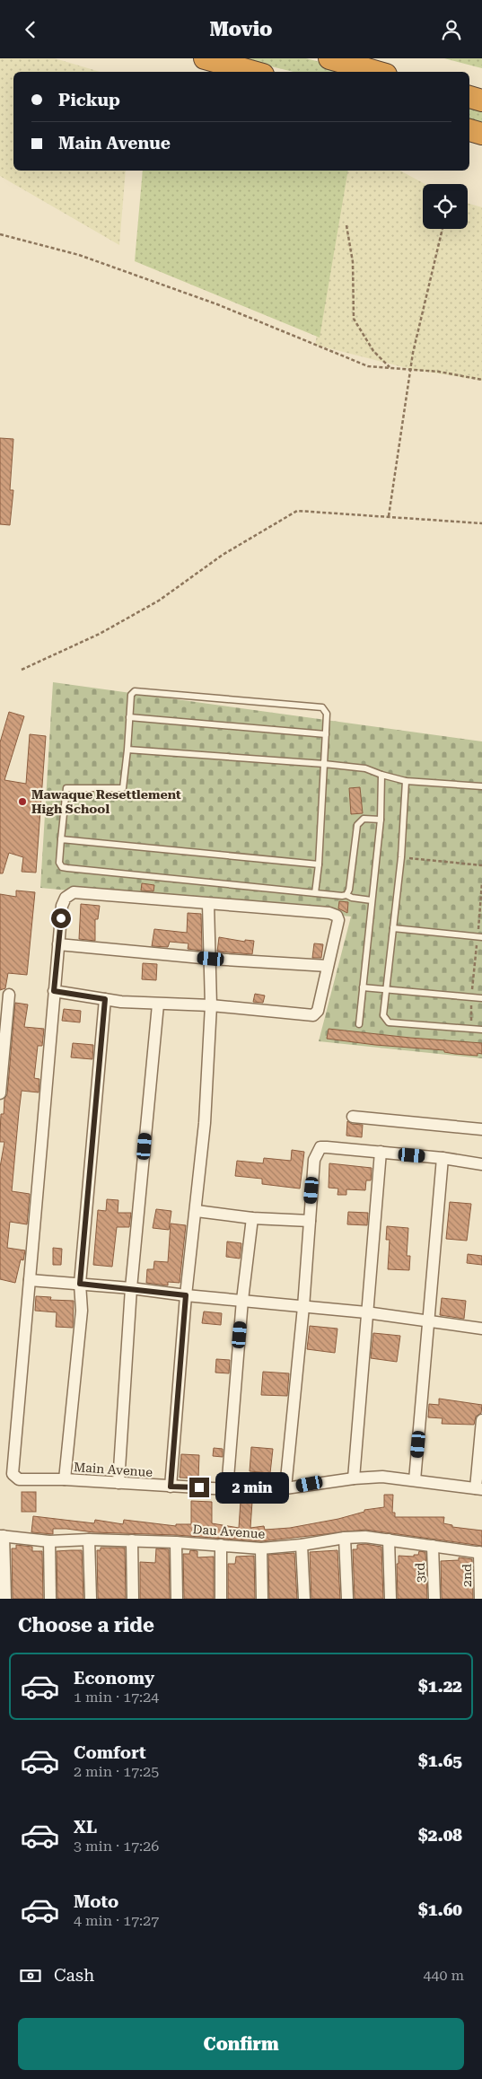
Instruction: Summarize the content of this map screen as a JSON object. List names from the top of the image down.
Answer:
{
  "streets": {
    "street": [
      "Main Avenue",
      "Dau Avenue",
      "3rd",
      "2nd"
    ]
  },
  "crossings": [
    ["Dau Avenue", "3rd"],
    ["Dau Avenue", "2nd"]
  ],
  "places": ["Mawaque Resettlement High School"],
  "page": {
    "header": "Movio",
    "banner": ["Pickup", "Main Avenue"],
    "bubble": "2 min",
    "heading": "Choose a ride",
    "list": [
      {
        "name": "Economy",
        "note": "1 min · 17:24",
        "value": "$1.22"
      },
      {
        "name": "Comfort",
        "note": "2 min · 17:25",
        "value": "$1.65"
      },
      {
        "name": "XL",
        "note": "3 min · 17:26",
        "value": "$2.08"
      },
      {
        "name": "Moto",
        "note": "4 min · 17:27",
        "value": "$1.60"
      }
    ],
    "pay": ["Cash", "440 m"],
    "buttons": "Confirm"
  }
}
